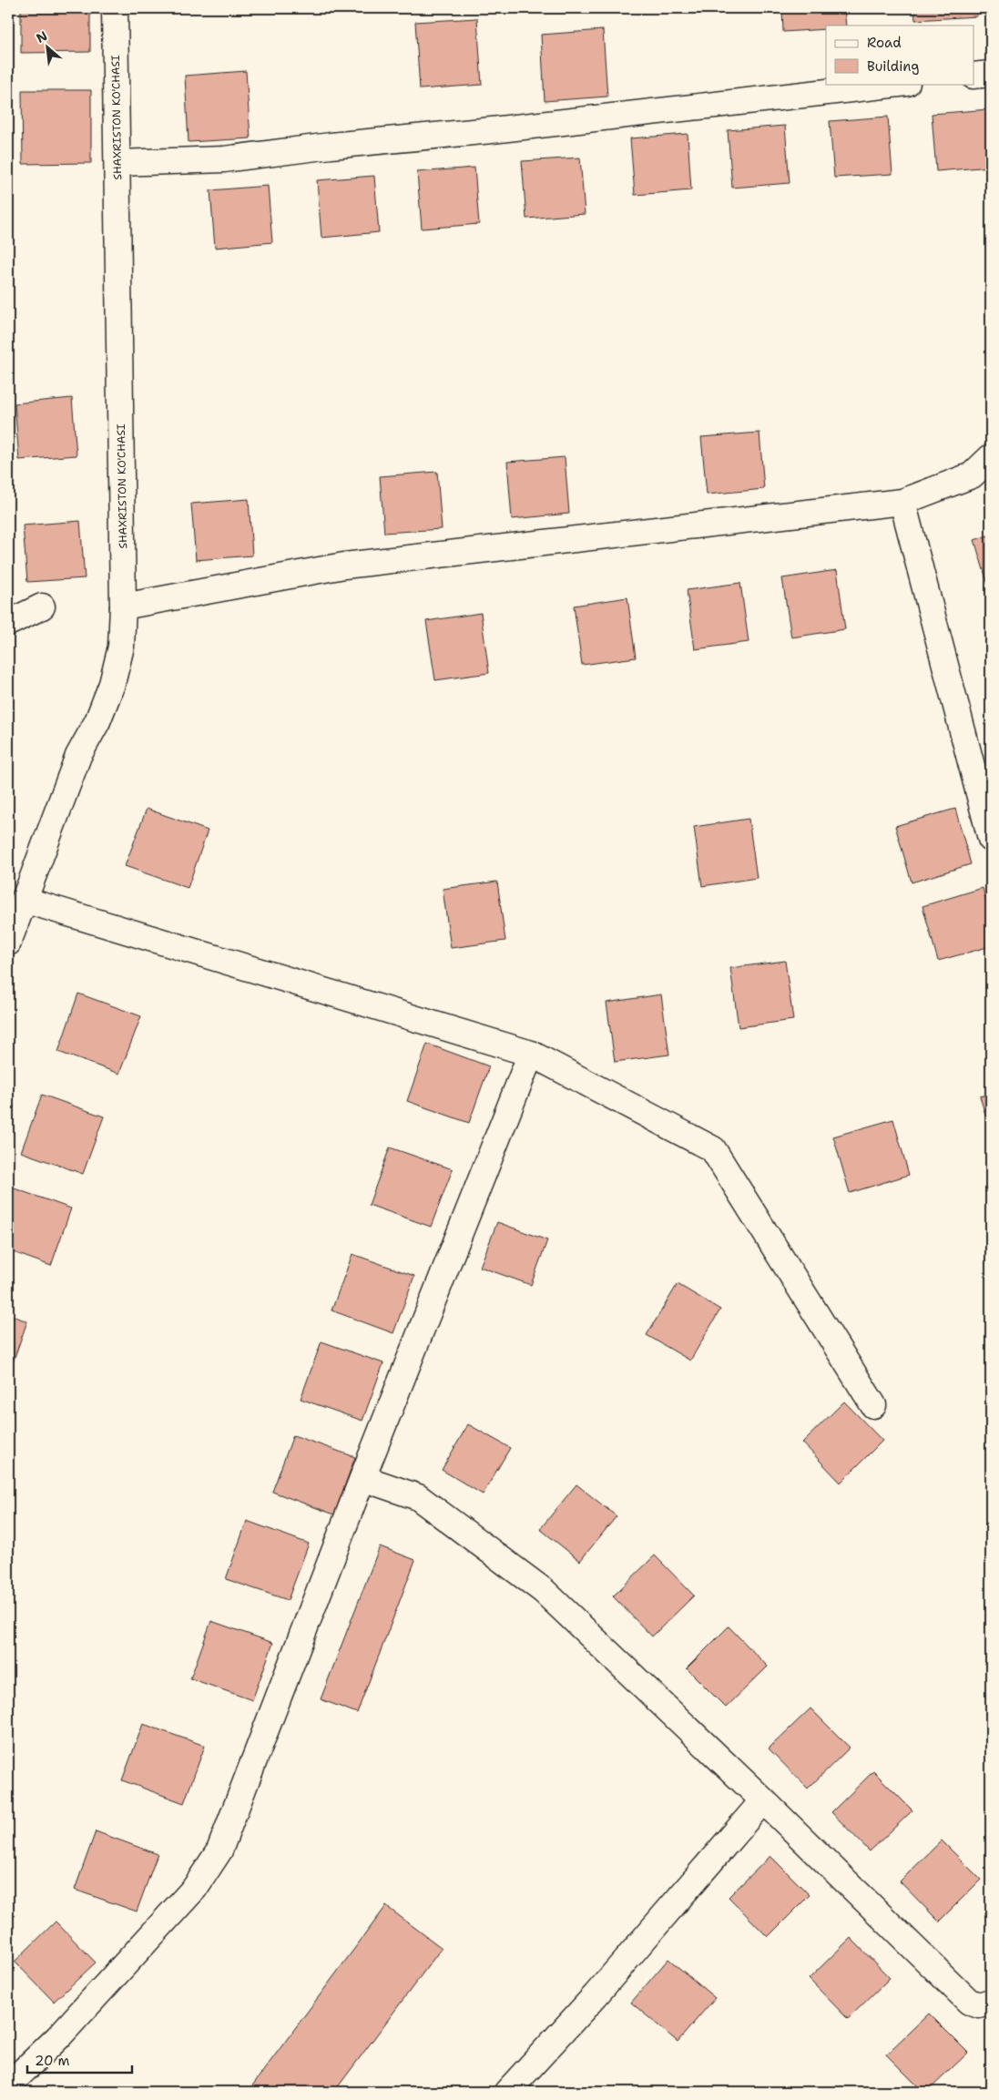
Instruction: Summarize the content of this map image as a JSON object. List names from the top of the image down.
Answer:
{
  "streets": {
    "street": ["SHAXRISTON KO'CHASI"]
  },
  "legend": ["Road", "Building"],
  "scale_bar": "20 m",
  "north": "top left"
}
